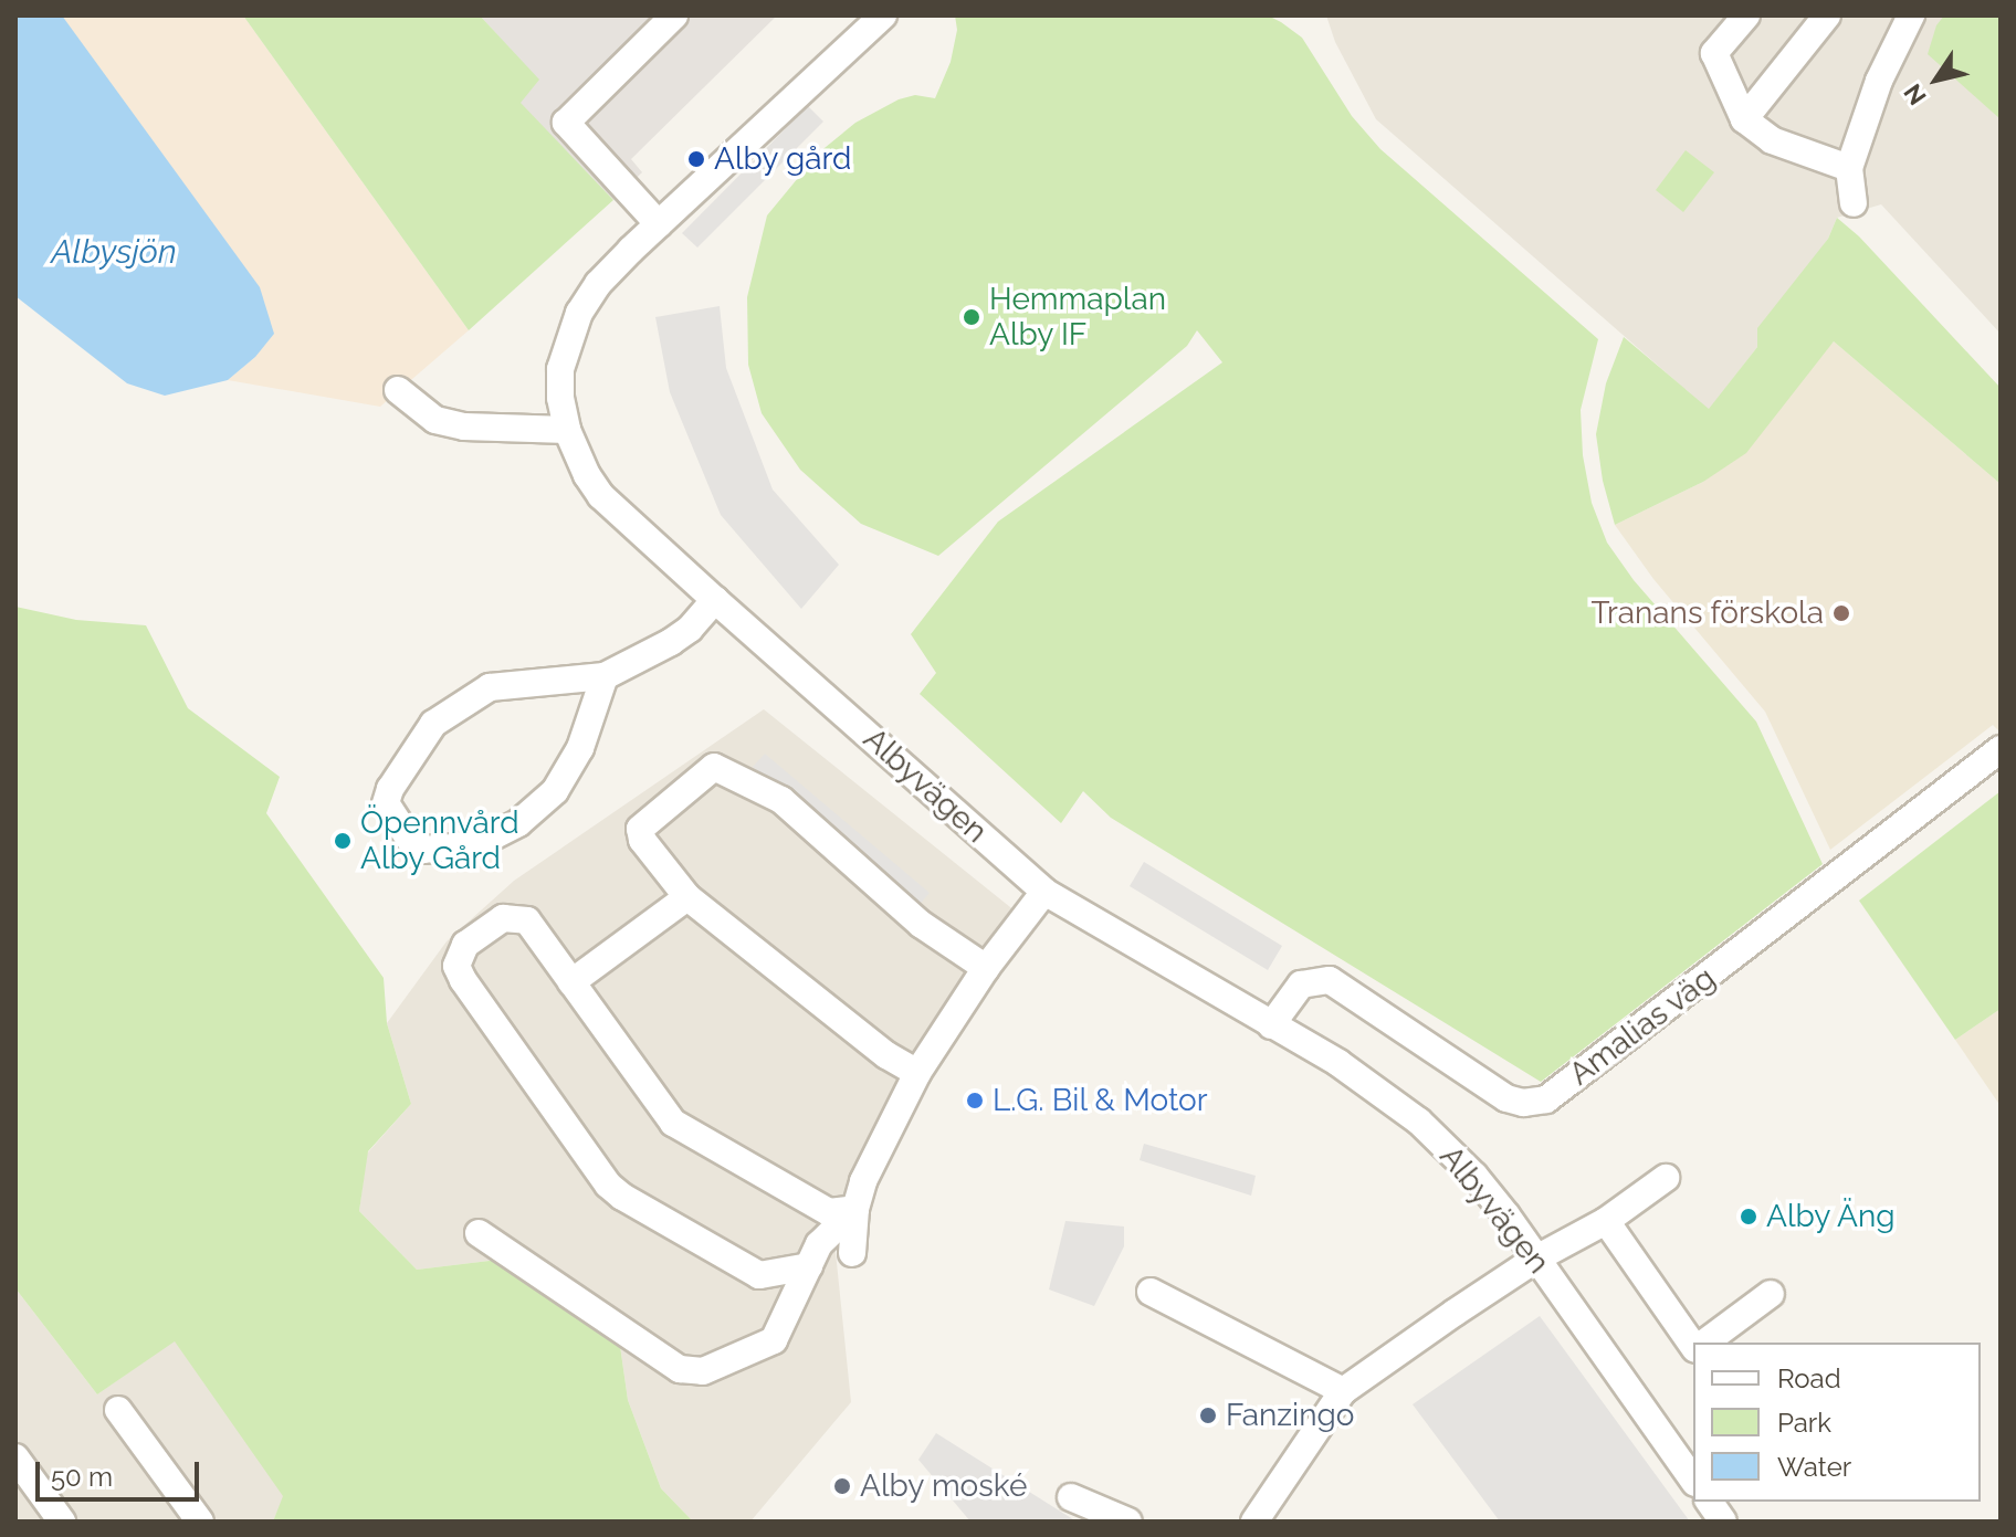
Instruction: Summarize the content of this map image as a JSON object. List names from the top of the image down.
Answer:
{
  "streets": {
    "street": ["Albyvägen", "Amalias väg"]
  },
  "crossings": [
    ["Albyvägen", "Amalias väg"]
  ],
  "water": ["Albysjön"],
  "places": [
    "Alby gård",
    "Hemmaplan Alby IF",
    "Tranans förskola",
    "Öpennvård Alby Gård",
    "L.G. Bil & Motor",
    "Alby Äng",
    "Fanzingo",
    "Alby moské"
  ],
  "legend": ["Road", "Park", "Water"],
  "scale_bar": "50 m",
  "north": "bottom left"
}
